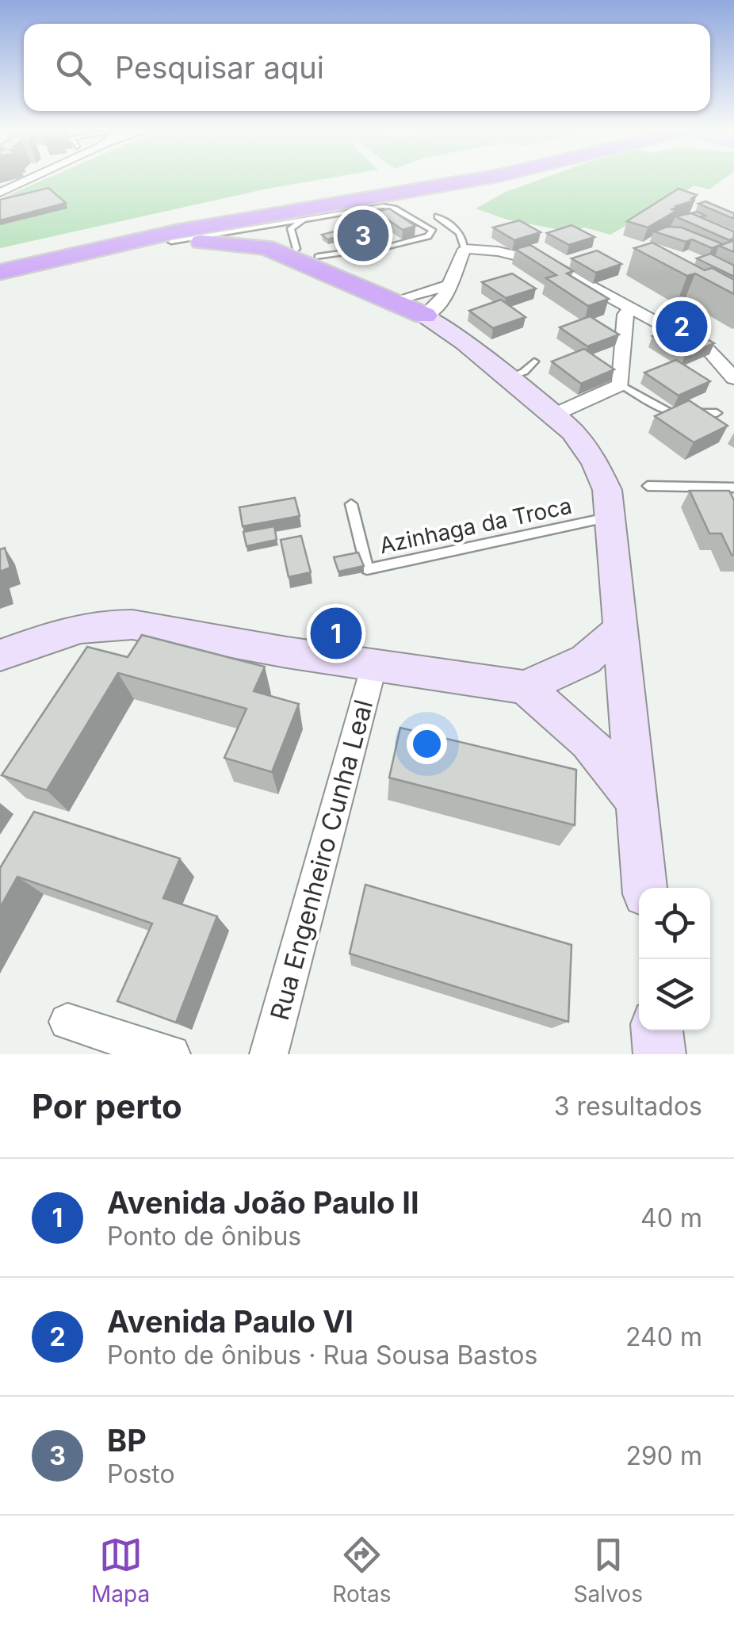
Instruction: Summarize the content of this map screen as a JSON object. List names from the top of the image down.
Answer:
{
  "streets": {
    "street": ["Rua Engenheiro Cunha Leal"],
    "lane": ["Azinhaga da Troca"]
  },
  "page": {
    "search": "Pesquisar aqui",
    "pins": ["3", "2", "1"],
    "heading": ["Por perto", "3 resultados"],
    "list": [
      {
        "mark": "1",
        "name": "Avenida João Paulo II",
        "note": "Ponto de ônibus",
        "value": "40 m"
      },
      {
        "mark": "2",
        "name": "Avenida Paulo VI",
        "note": "Ponto de ônibus · Rua Sousa Bastos",
        "value": "240 m"
      },
      {
        "mark": "3",
        "name": "BP",
        "note": "Posto",
        "value": "290 m"
      }
    ],
    "nav": ["Mapa", "Rotas", "Salvos"]
  }
}
